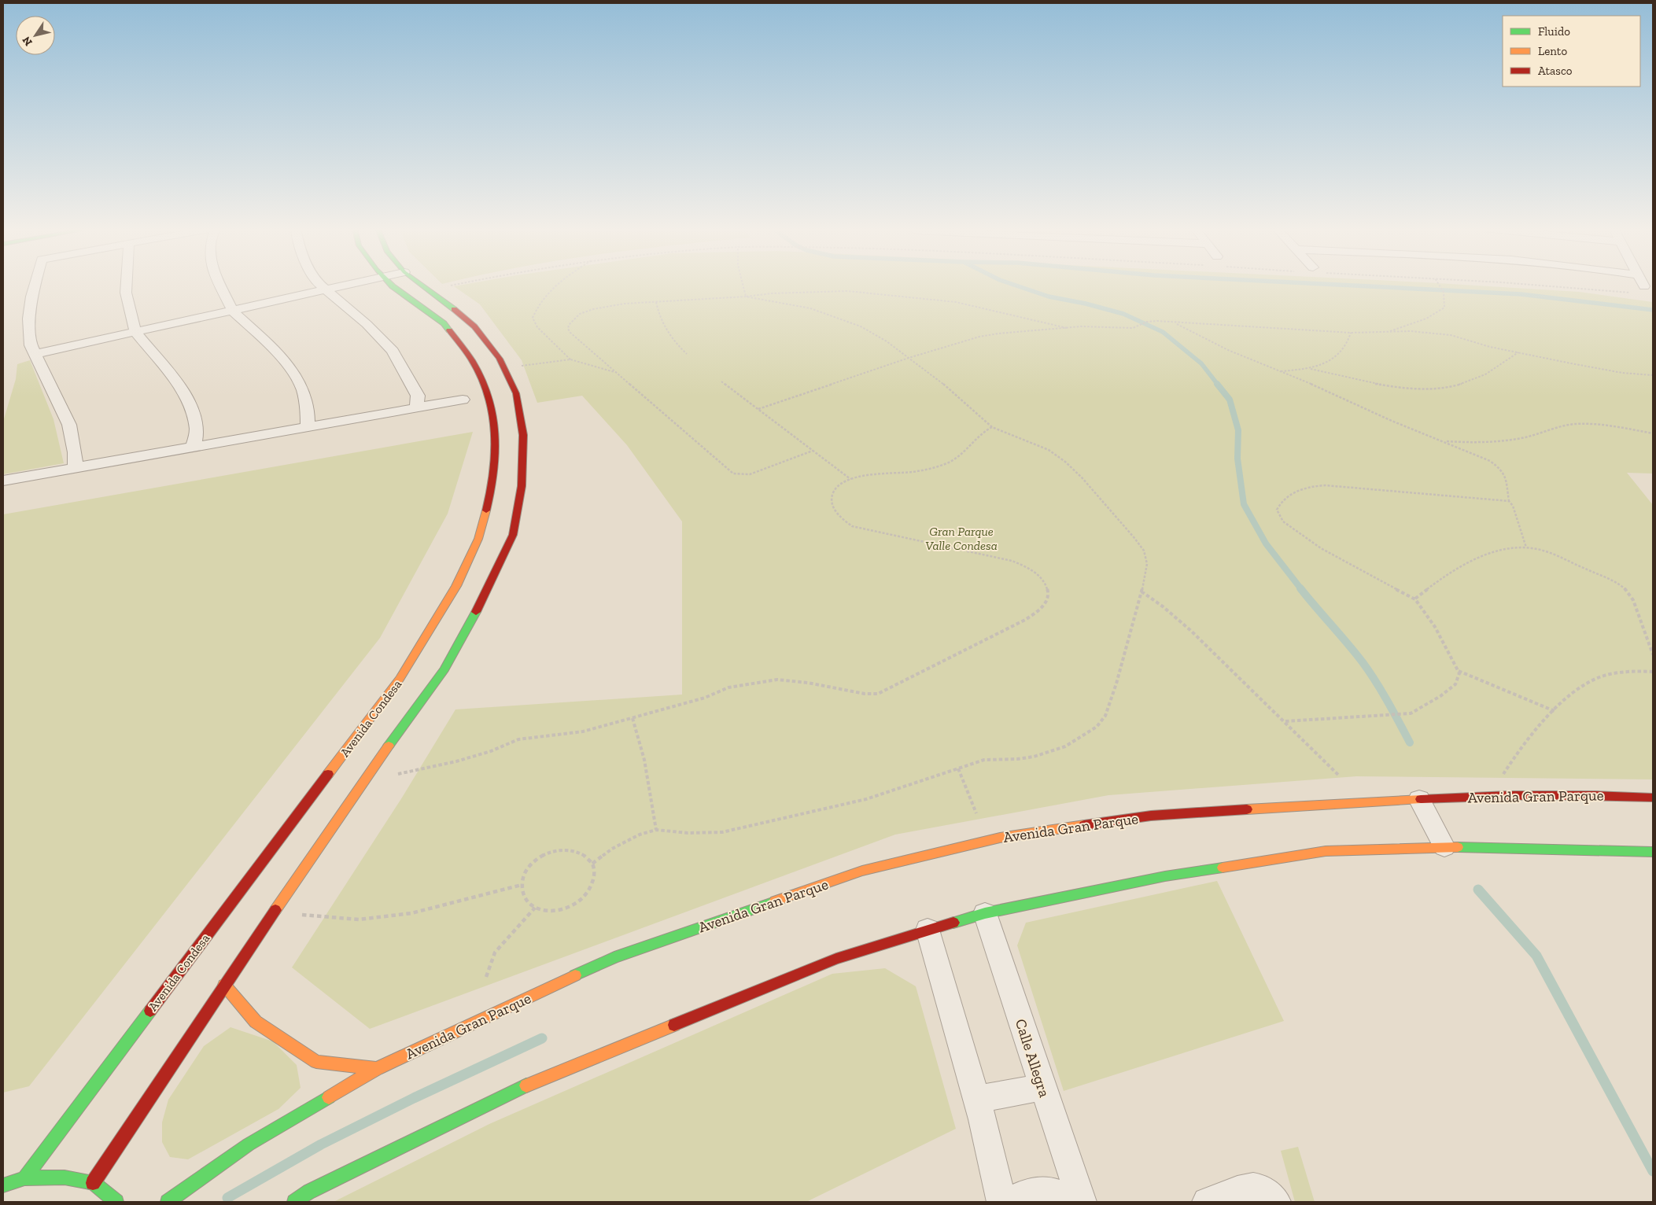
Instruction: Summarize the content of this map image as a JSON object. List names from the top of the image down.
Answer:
{
  "streets": {
    "street": ["Avenida Condesa", "Avenida Gran Parque", "Calle Allegra"]
  },
  "parks": ["Gran Parque Valle Condesa"],
  "legend": ["Fluido", "Lento", "Atasco"],
  "north": "bottom left"
}
